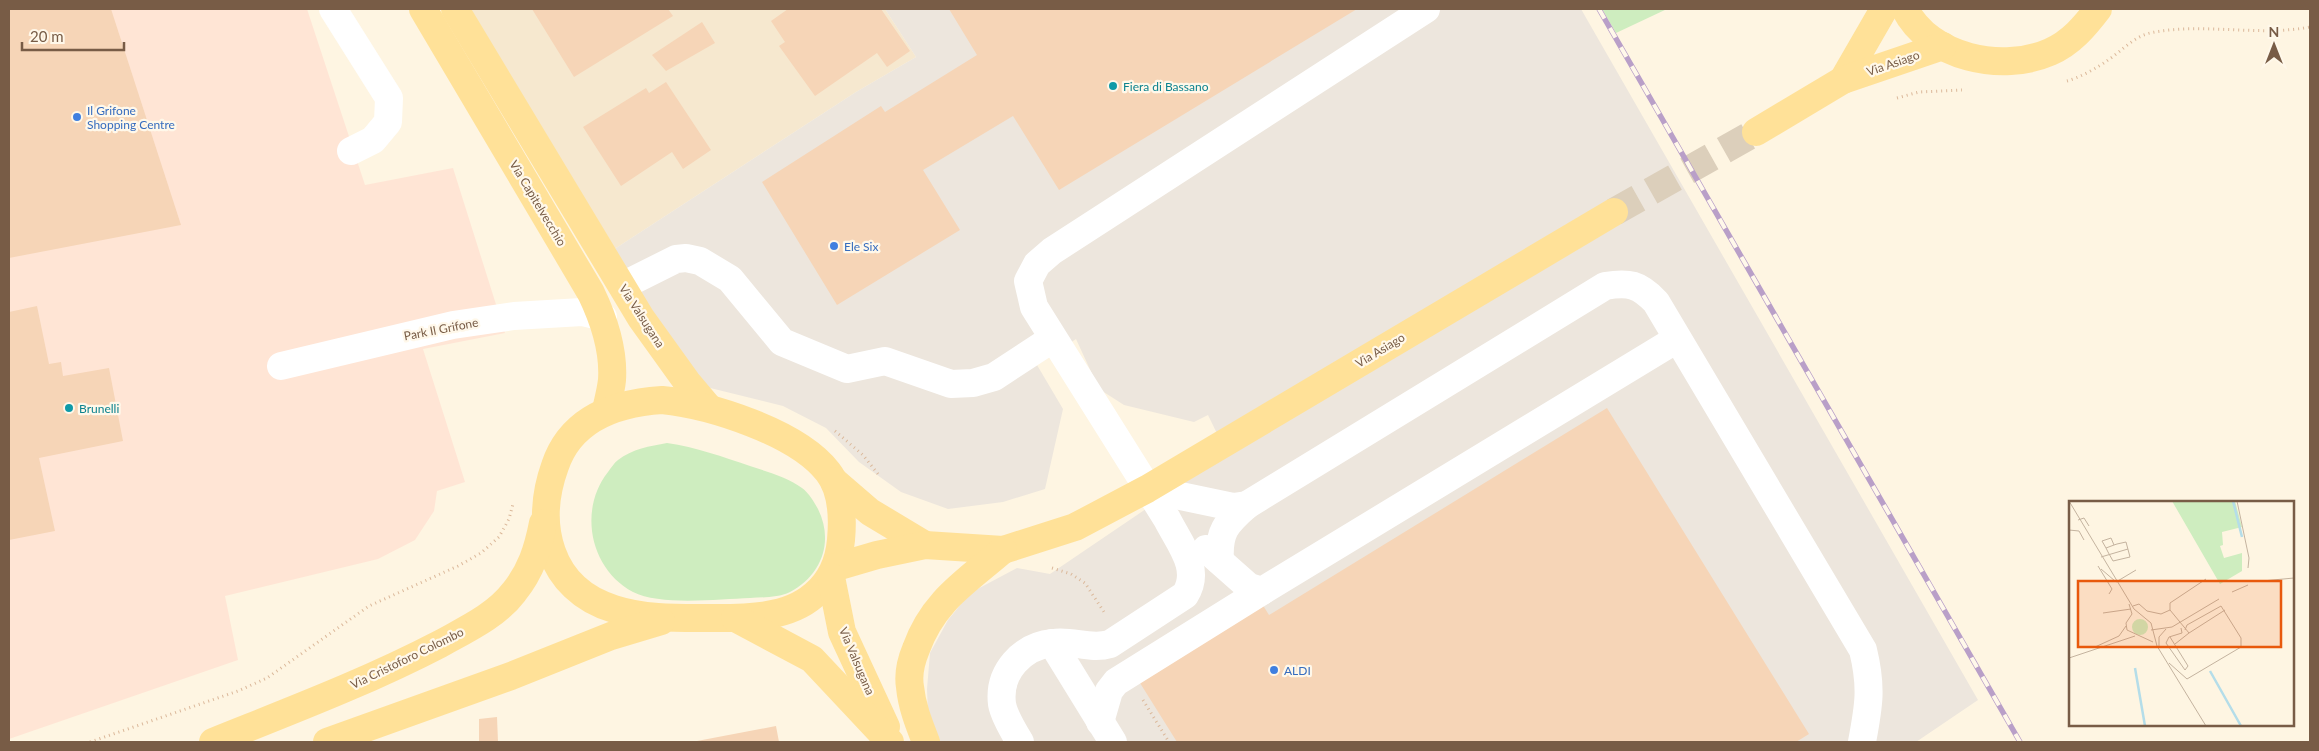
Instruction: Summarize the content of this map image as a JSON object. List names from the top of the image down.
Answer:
{
  "streets": {
    "main road": [
      "Via Asiago",
      "Via Capitelvecchio",
      "Via Valsugana",
      "Via Cristoforo Colombo"
    ],
    "lane": ["Park Il Grifone"]
  },
  "crossings": [
    ["Via Capitelvecchio", "Park Il Grifone"]
  ],
  "places": [
    "Fiera di Bassano",
    "Il Grifone Shopping Centre",
    "Ele Six",
    "Brunelli",
    "ALDI"
  ],
  "scale_bar": "20 m",
  "north": "top"
}
